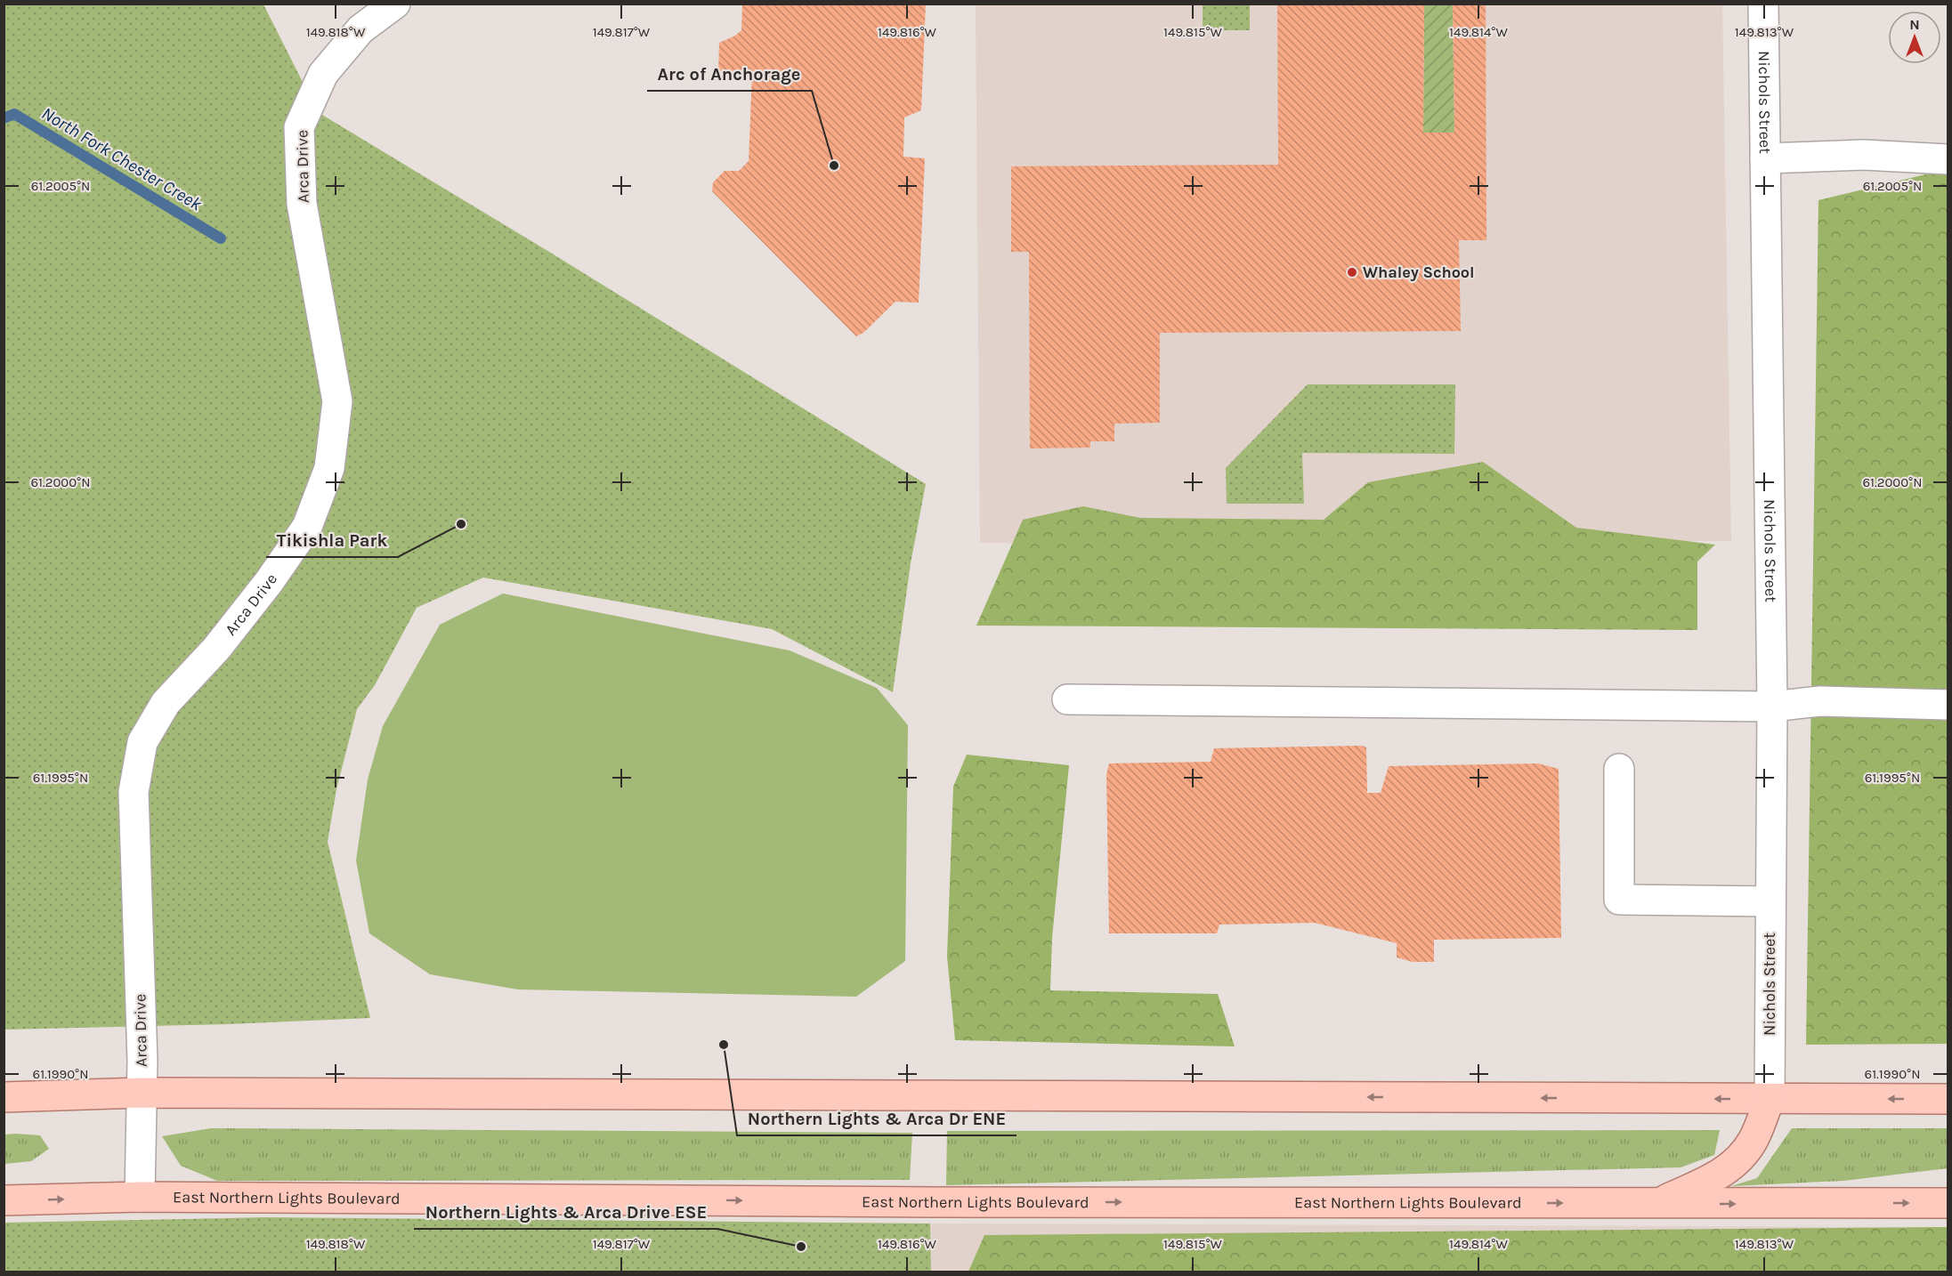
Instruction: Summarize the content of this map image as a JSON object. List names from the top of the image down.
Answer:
{
  "streets": {
    "main road": ["East Northern Lights Boulevard"],
    "street": ["Nichols Street", "Arca Drive"]
  },
  "crossings": [
    ["Arca Drive", "East Northern Lights Boulevard"]
  ],
  "water": ["North Fork Chester Creek"],
  "places": [
    "Arc of Anchorage",
    "Whaley School",
    "Tikishla Park",
    "Northern Lights & Arca Dr ENE",
    "Northern Lights & Arca Drive ESE"
  ],
  "north": "top",
  "coordinates": [
    "149.818°W",
    "149.817°W",
    "149.816°W",
    "149.815°W",
    "149.814°W",
    "149.813°W",
    "61.2005°N",
    "61.2000°N",
    "61.1995°N",
    "61.1990°N"
  ]
}
